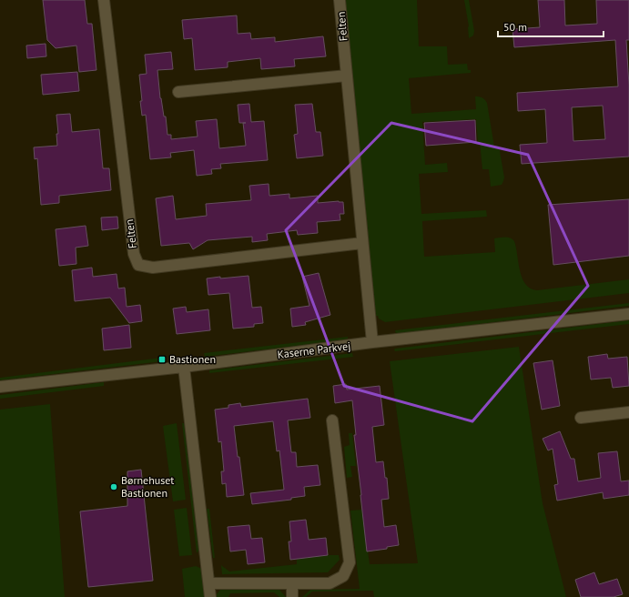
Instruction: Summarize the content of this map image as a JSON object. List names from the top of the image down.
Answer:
{
  "streets": {
    "street": ["Felten", "Kaserne Parkvej"]
  },
  "crossings": [
    ["Felten", "Kaserne Parkvej"]
  ],
  "places": {
    "transit": ["Bastionen"],
    "other": ["Børnehuset Bastionen"]
  },
  "scale_bar": "50 m"
}
